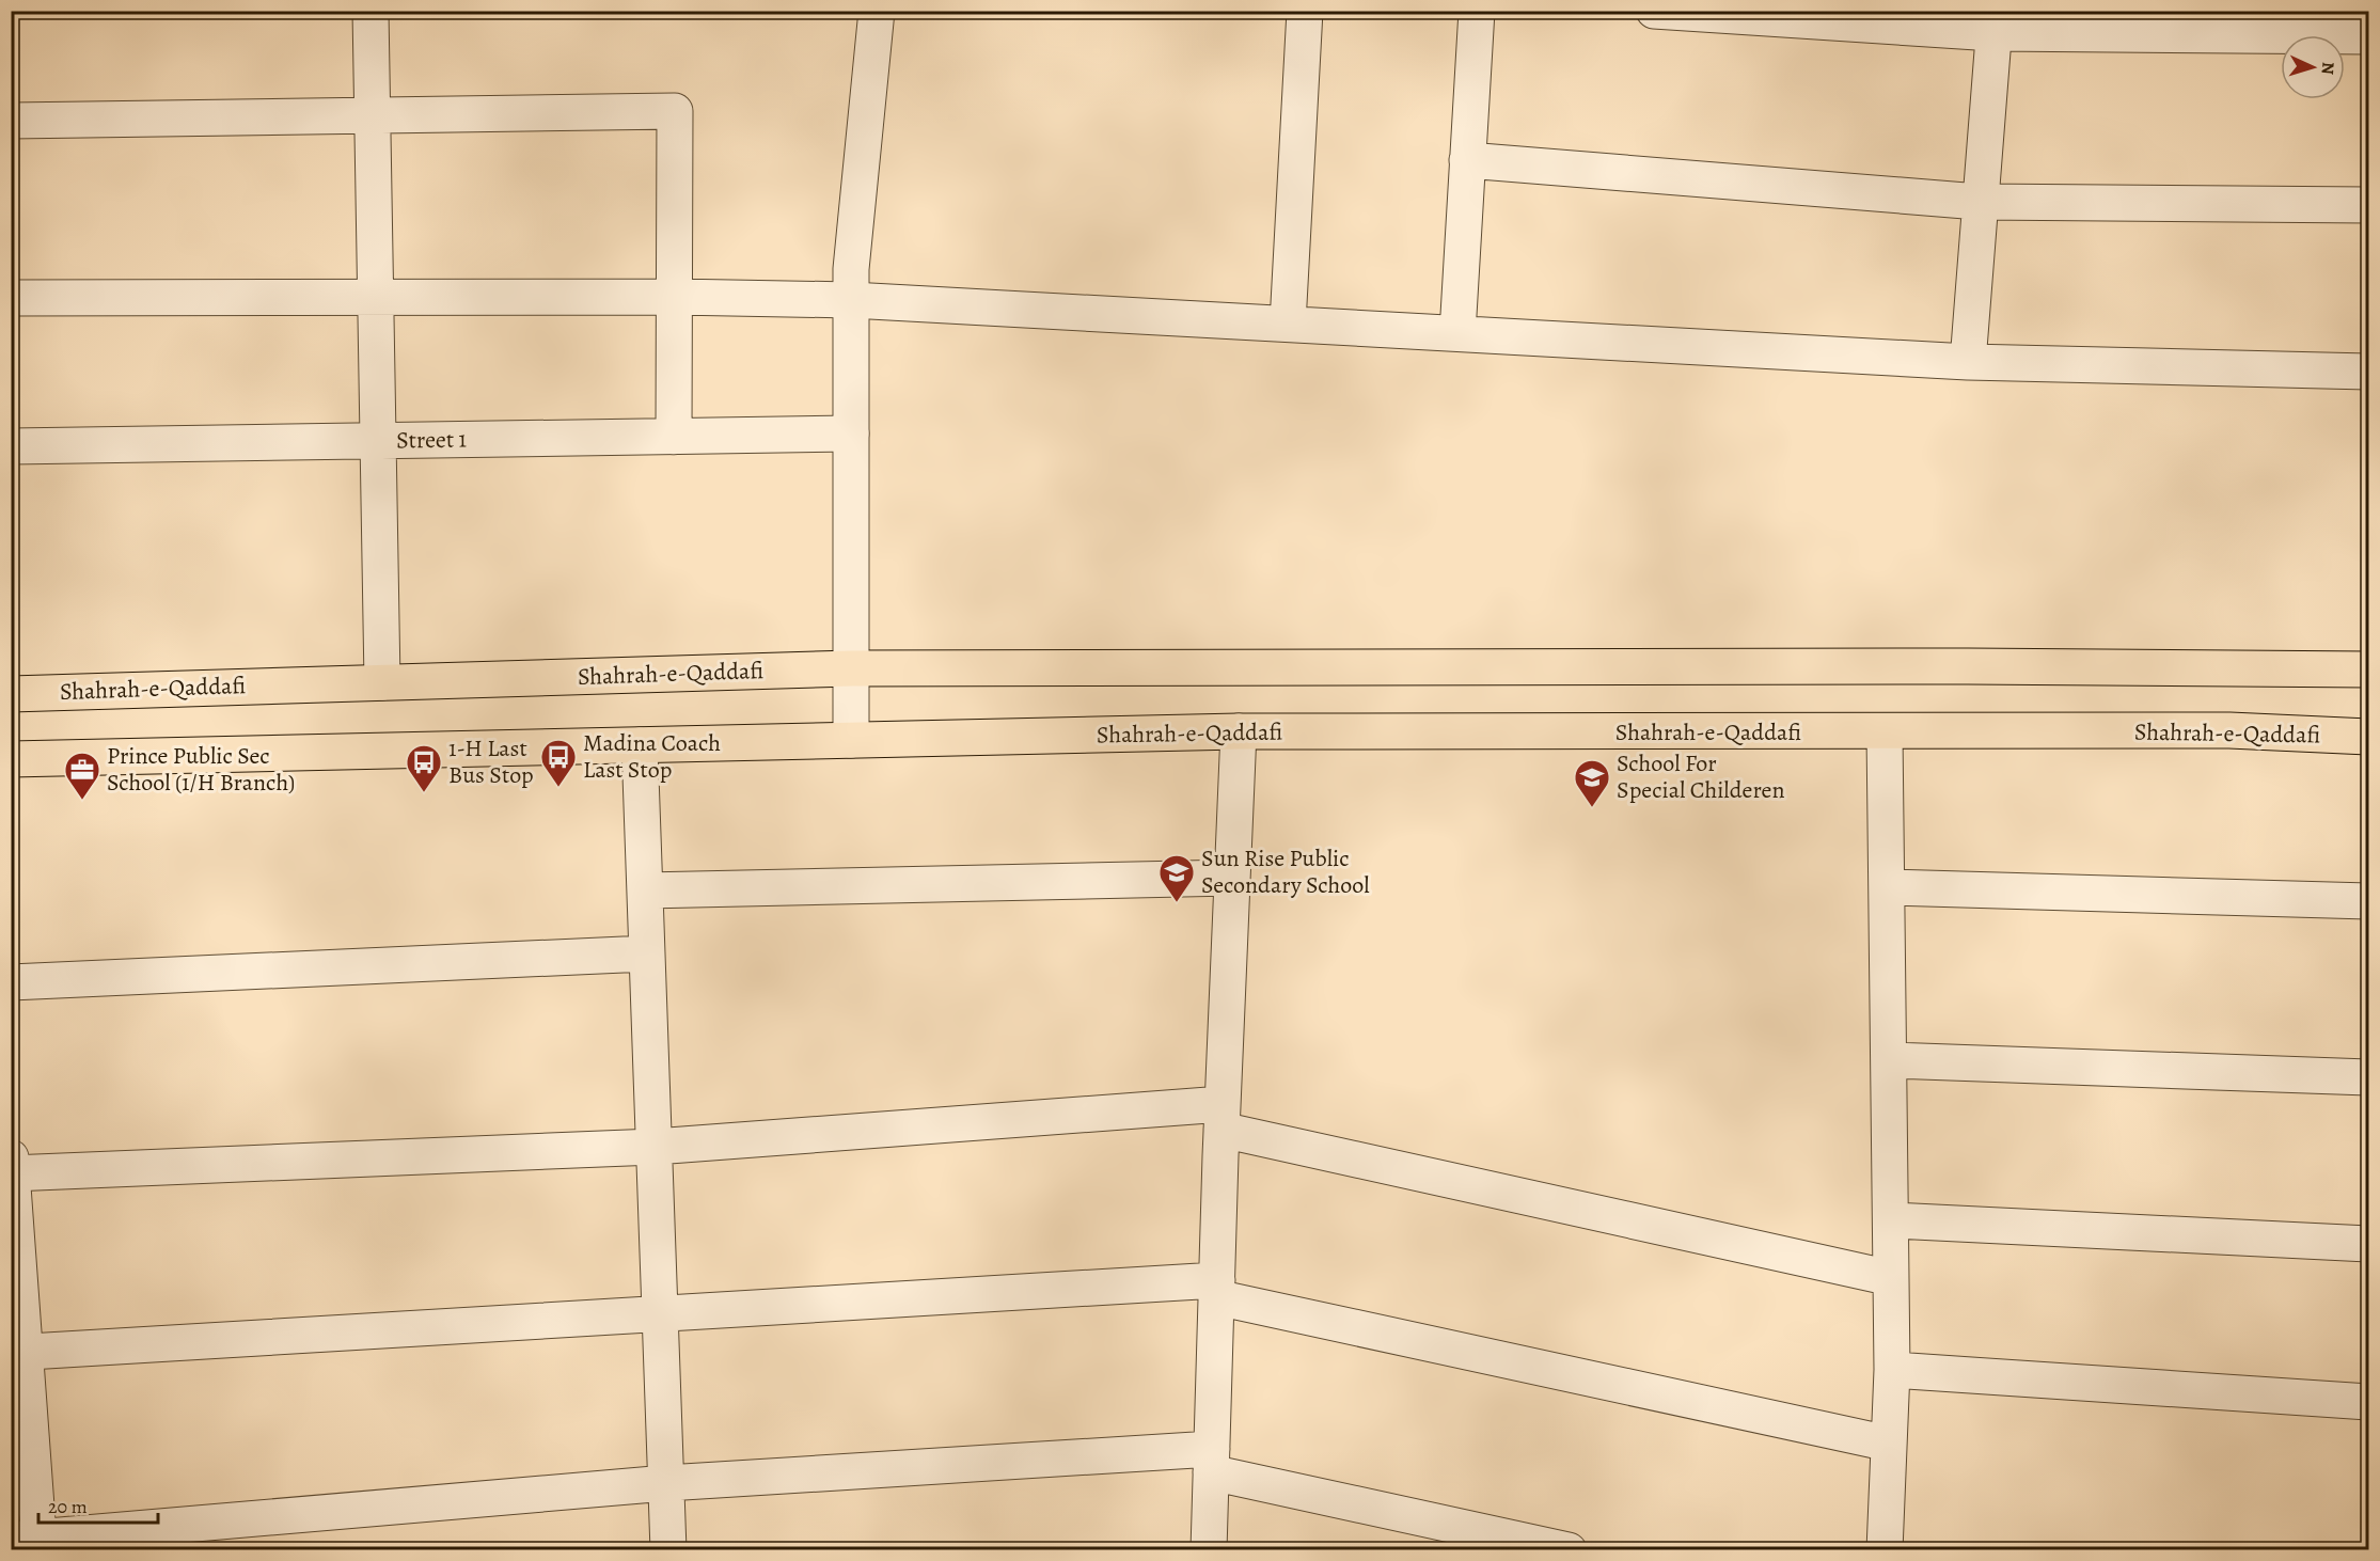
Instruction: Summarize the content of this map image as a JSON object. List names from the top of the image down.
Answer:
{
  "streets": {
    "main road": ["Shahrah-e-Qaddafi"],
    "street": ["Street 1"]
  },
  "places": {
    "bus stop": ["Madina Coach Last Stop", "1-H Last Bus Stop"],
    "office": ["Prince Public Sec School (1/H Branch)"],
    "school or university": ["School For Special Childeren", "Sun Rise Public Secondary School"]
  },
  "scale_bar": "20 m",
  "north": "right"
}
